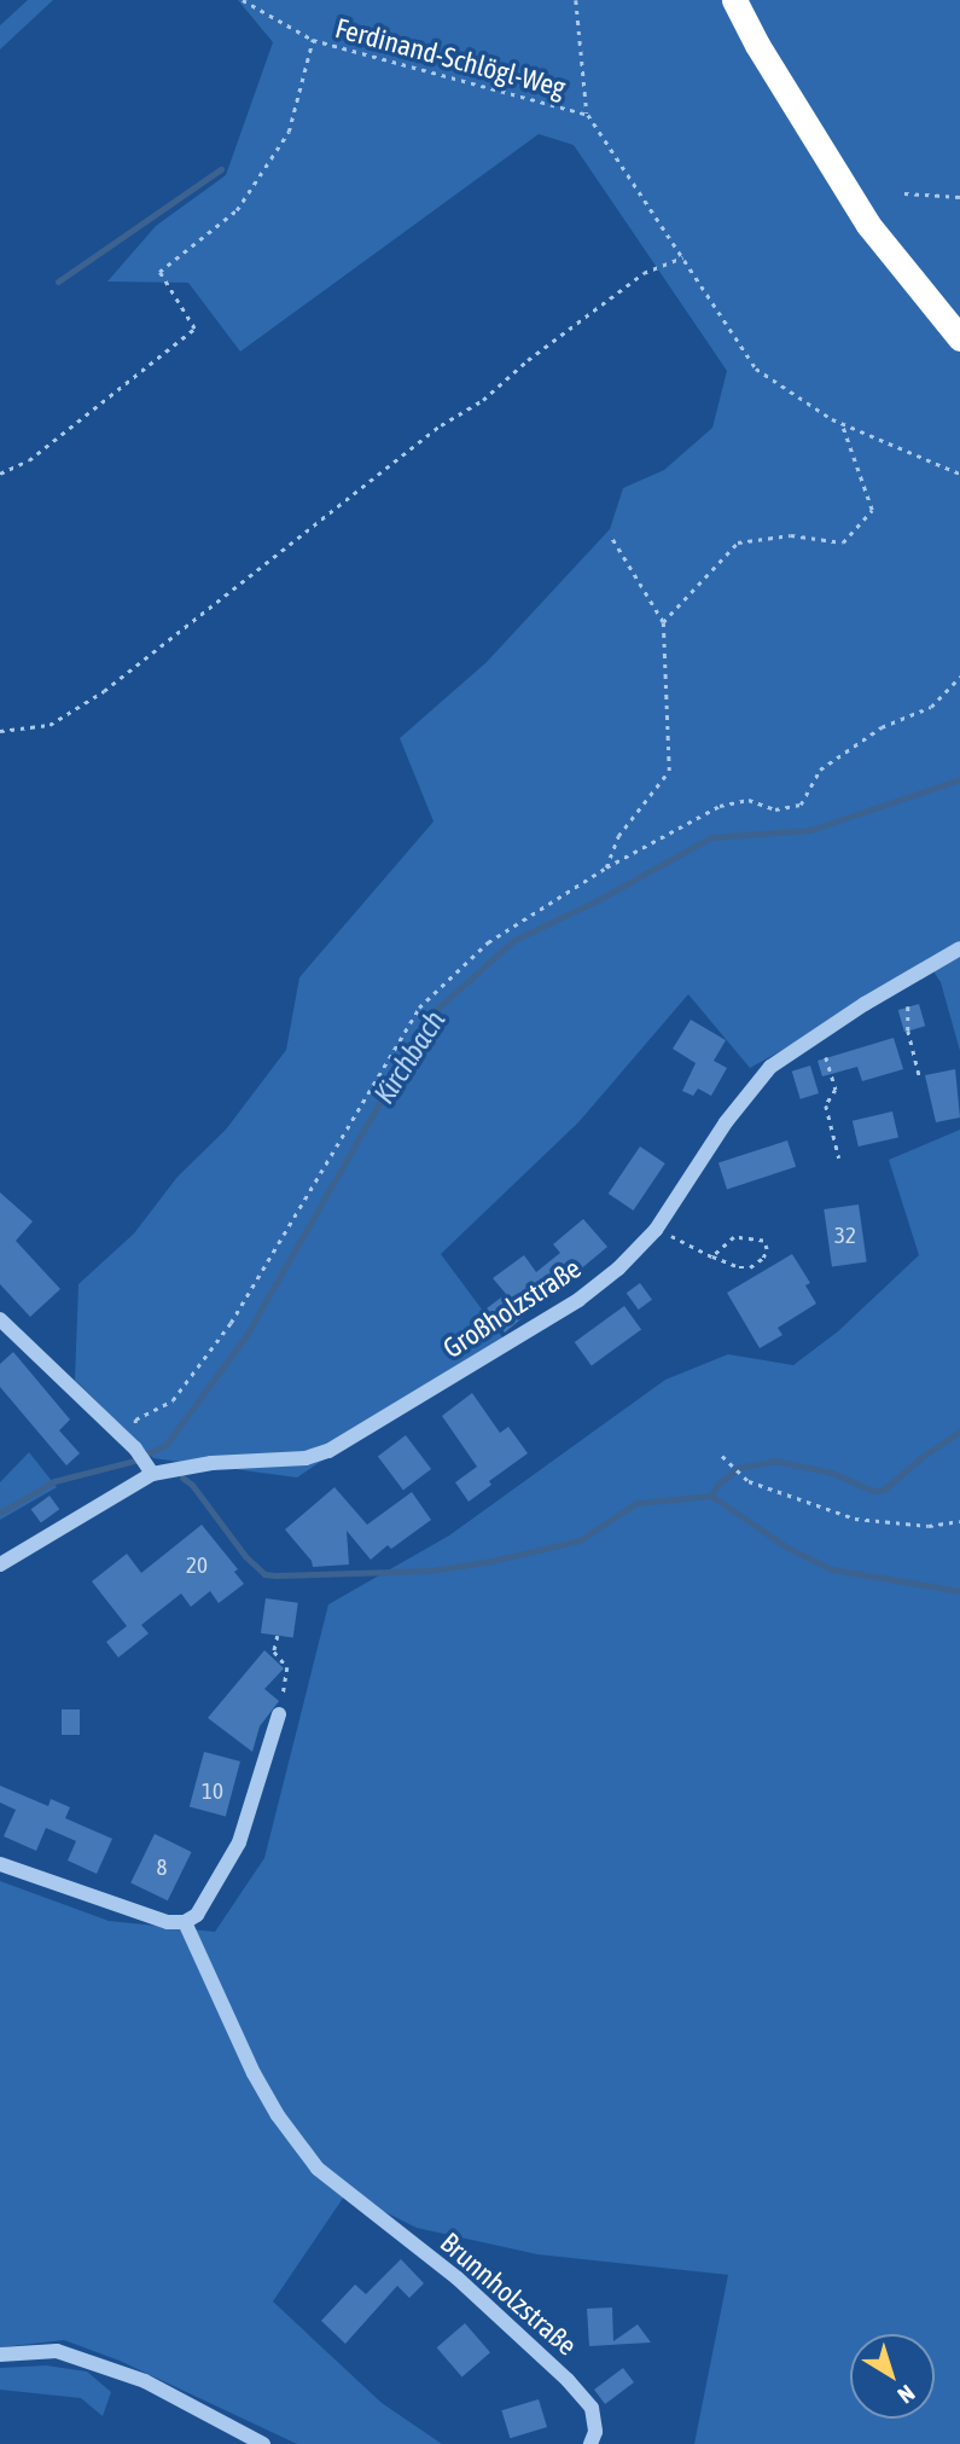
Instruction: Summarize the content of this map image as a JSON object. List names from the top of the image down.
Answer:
{
  "streets": {
    "street": ["Großholzstraße", "Brunnholzstraße"],
    "path": ["Ferdinand-Schlögl-Weg"]
  },
  "water": ["Kirchbach"],
  "house_numbers": [
    "32",
    "20",
    "10",
    "8"
  ],
  "north": "bottom right"
}
